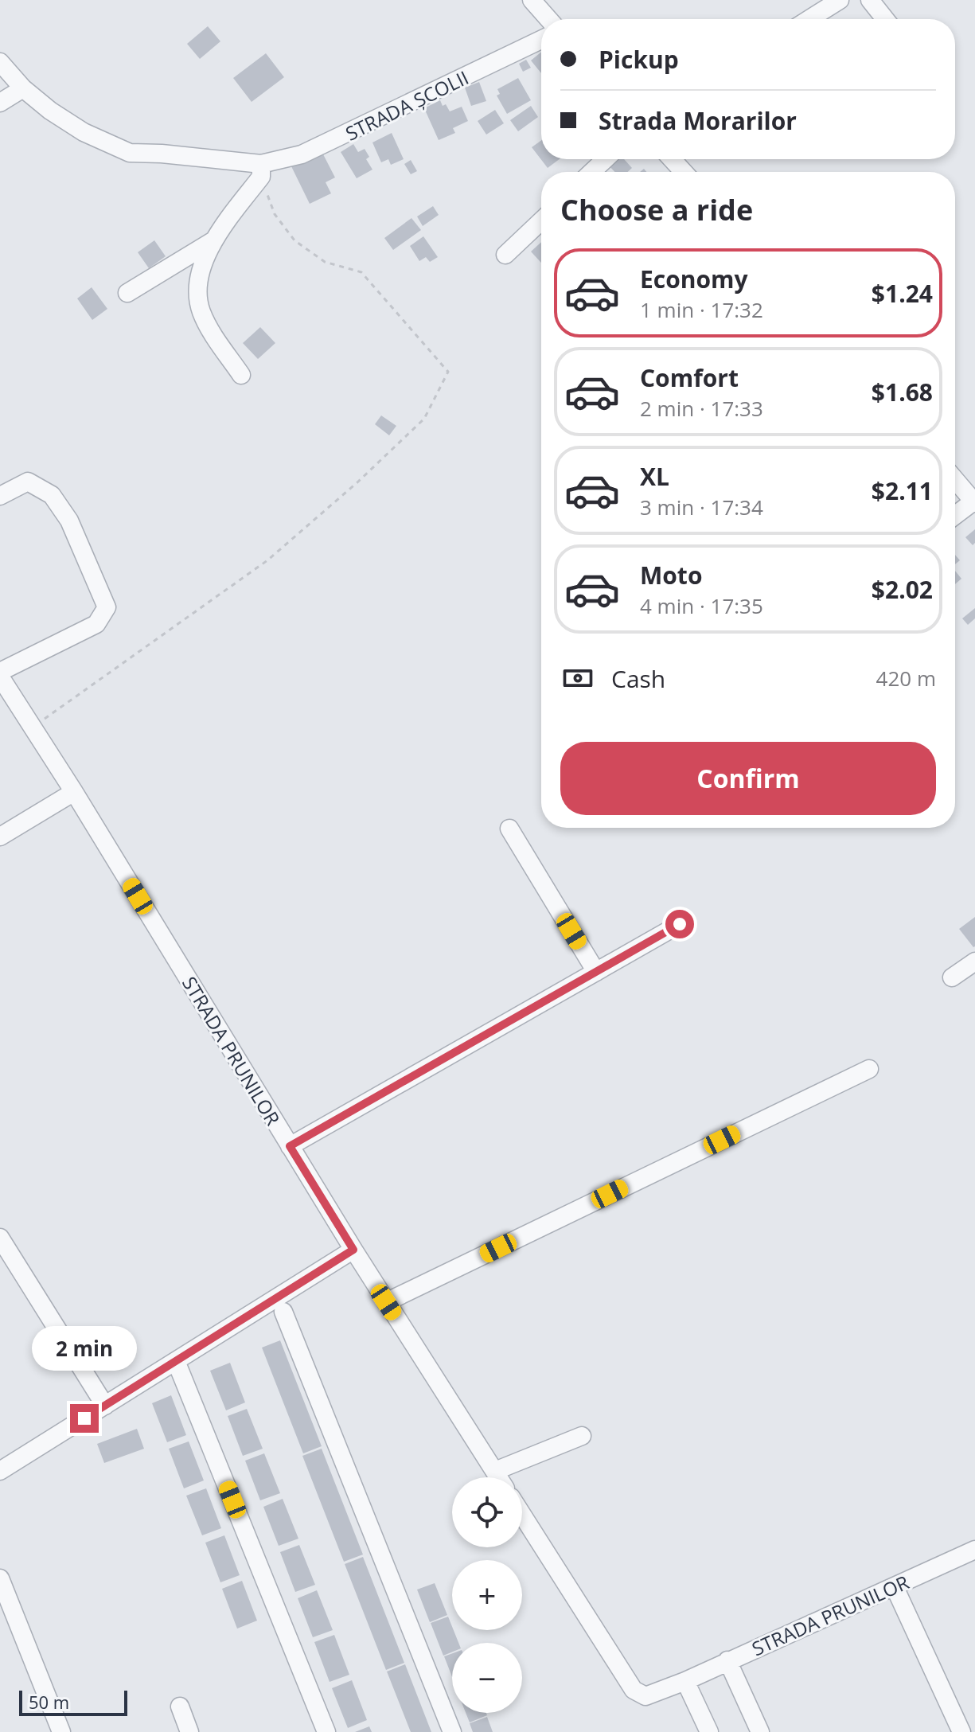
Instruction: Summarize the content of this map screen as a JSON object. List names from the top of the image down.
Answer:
{
  "streets": {
    "street": ["STRADA ȘCOLII", "STRADA PRUNILOR"]
  },
  "scale_bar": "50 m",
  "page": {
    "banner": ["Pickup", "Strada Morarilor"],
    "heading": "Choose a ride",
    "list": [
      {
        "name": "Economy",
        "note": "1 min · 17:32",
        "value": "$1.24"
      },
      {
        "name": "Comfort",
        "note": "2 min · 17:33",
        "value": "$1.68"
      },
      {
        "name": "XL",
        "note": "3 min · 17:34",
        "value": "$2.11"
      },
      {
        "name": "Moto",
        "note": "4 min · 17:35",
        "value": "$2.02"
      }
    ],
    "pay": ["Cash", "420 m"],
    "buttons": "Confirm",
    "bubble": "2 min",
    "map_buttons": ["+", "−"],
    "scale": "50 m"
  }
}
